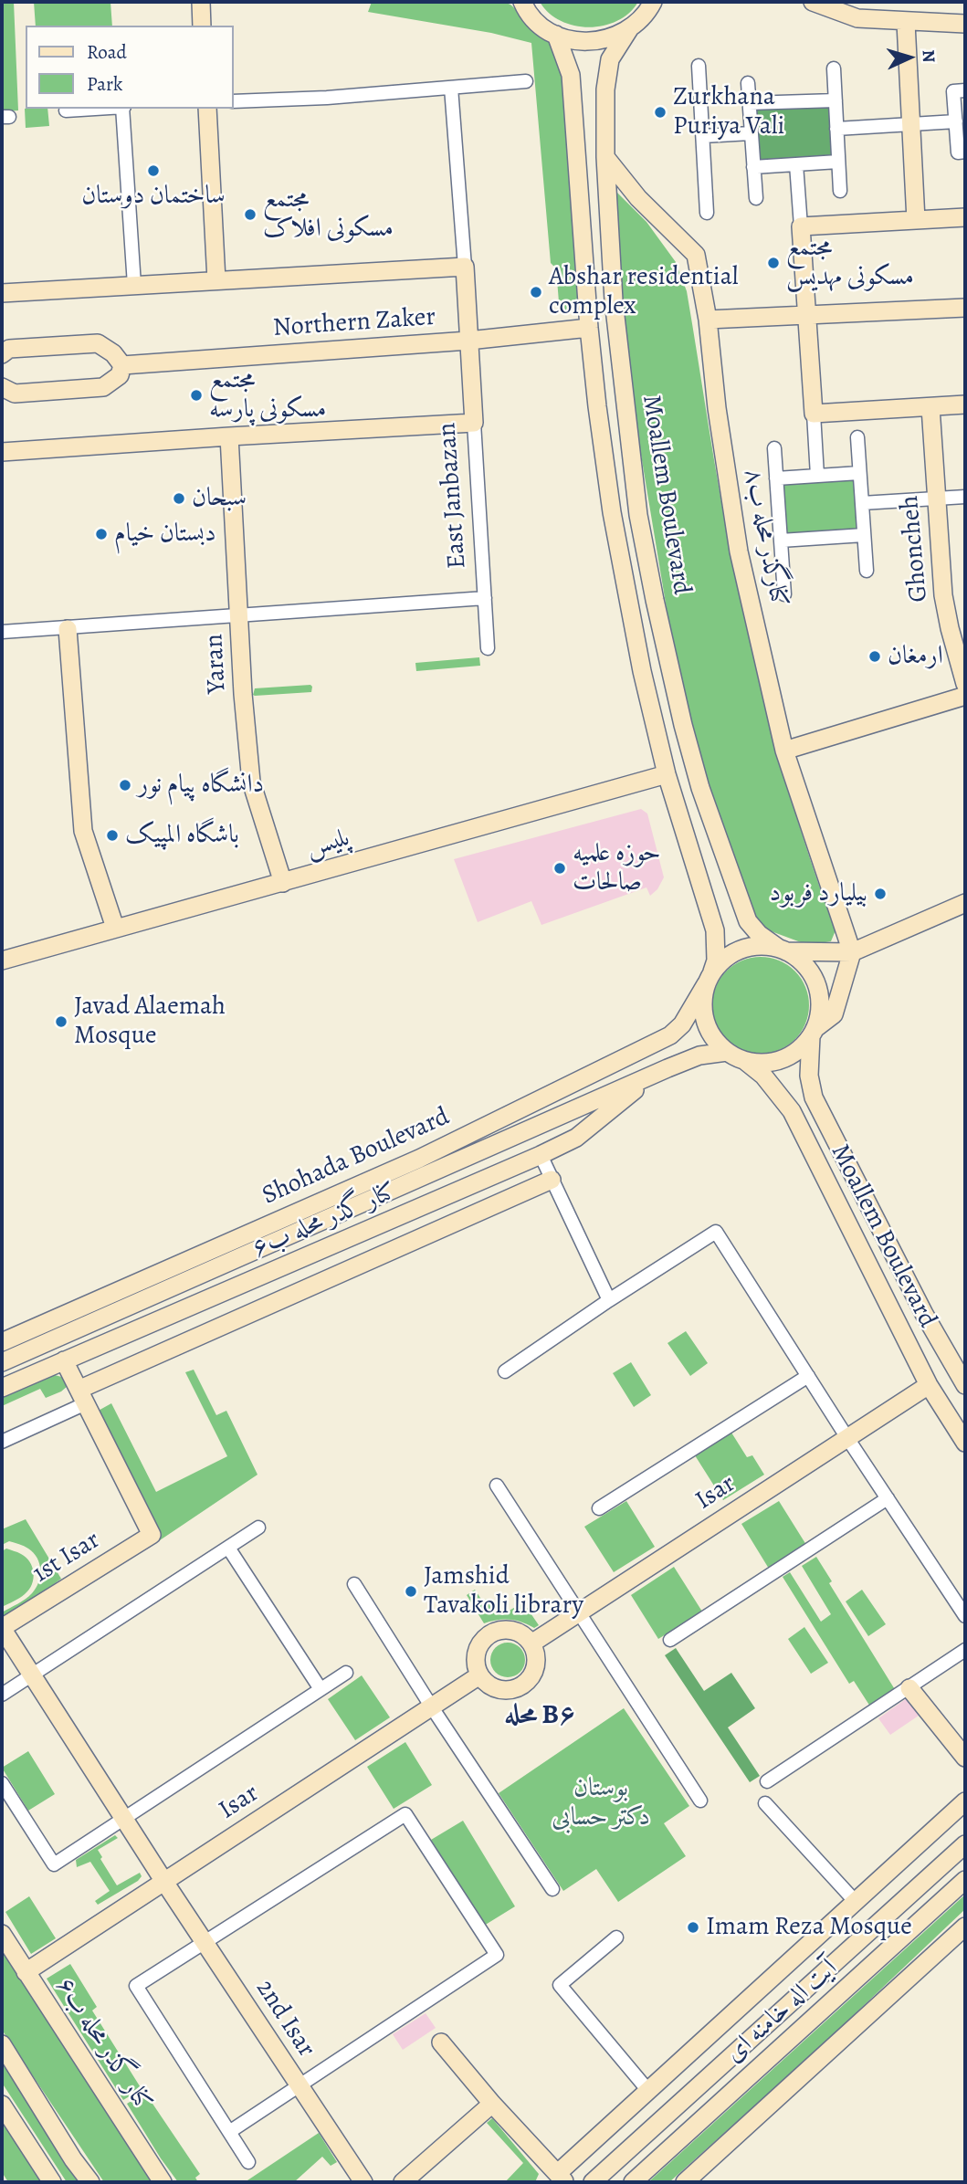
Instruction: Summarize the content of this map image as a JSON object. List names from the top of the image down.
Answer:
{
  "streets": {
    "street": [
      "Northern Zaker",
      "Moallem Boulevard",
      "East Janbazan",
      "کنارگذر محله ب۸",
      "Ghoncheh",
      "Yaran",
      "پلیس",
      "Shohada Boulevard",
      "کنار گذر محله ب۶",
      "Isar",
      "1st Isar",
      "آیت اله خامنه ای",
      "2nd Isar"
    ]
  },
  "crossings": [
    ["Northern Zaker", "Moallem Boulevard"],
    ["Northern Zaker", "East Janbazan"],
    ["Moallem Boulevard", "کنارگذر محله ب۸"],
    ["Moallem Boulevard", "پلیس"],
    ["Moallem Boulevard", "Shohada Boulevard"],
    ["Moallem Boulevard", "Isar"],
    ["Yaran", "پلیس"],
    ["Shohada Boulevard", "کنار گذر محله ب۶"],
    ["کنار گذر محله ب۶", "Isar"],
    ["کنار گذر محله ب۶", "1st Isar"],
    ["Isar", "1st Isar"],
    ["Isar", "2nd Isar"],
    ["1st Isar", "2nd Isar"]
  ],
  "districts": ["محله B۶"],
  "parks": ["بوستان دکتر حسابی"],
  "places": [
    "Zurkhana Puriya Vali",
    "ساختمان دوستان",
    "مجتمع مسکونی افلاک",
    "مجتمع مسکونی مهدیس",
    "Abshar residential complex",
    "مجتمع مسکونی پارسه",
    "سبحان",
    "دبستان خیام",
    "ارمغان",
    "دانشگاه پیام نور",
    "باشگاه المپیک",
    "حوزه علمیه صالحات",
    "بیلیارد فربود",
    "Javad Alaemah Mosque",
    "Jamshid Tavakoli library",
    "Imam Reza Mosque"
  ],
  "legend": ["Road", "Park"],
  "north": "right"
}
